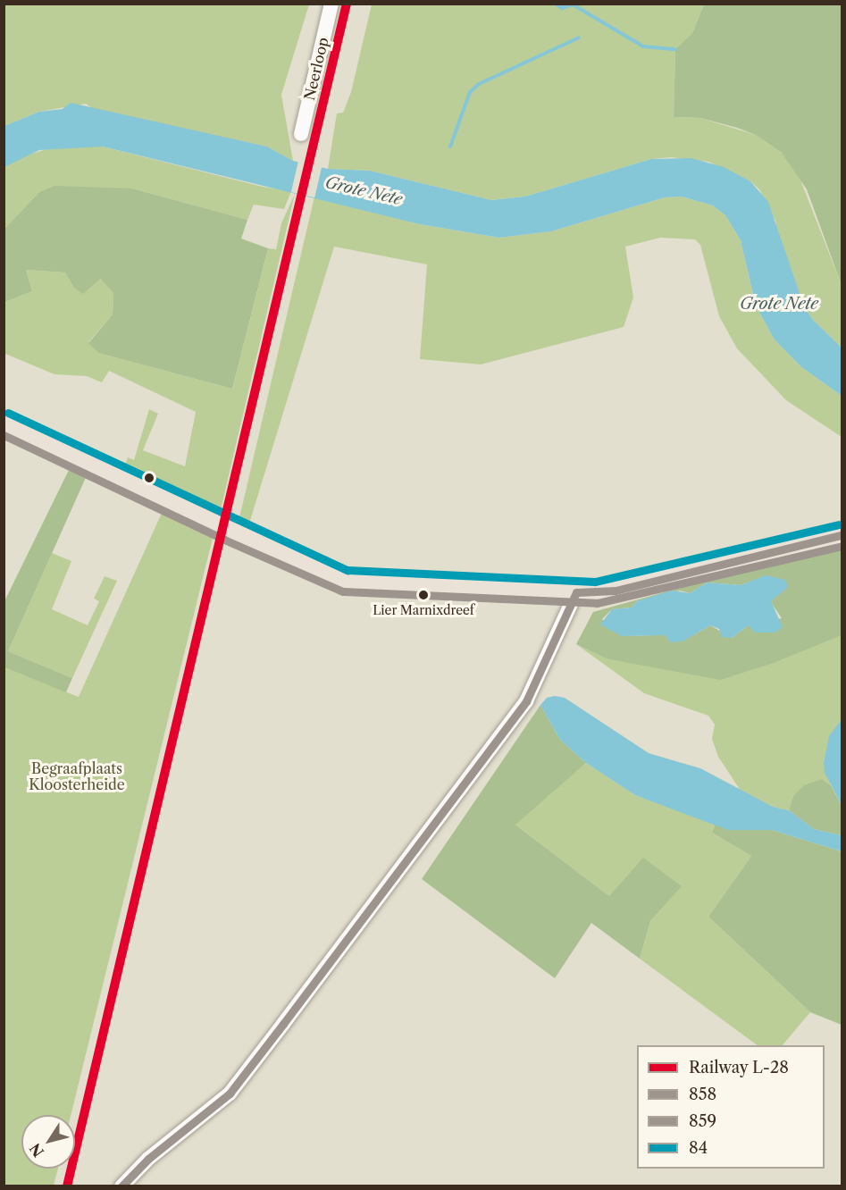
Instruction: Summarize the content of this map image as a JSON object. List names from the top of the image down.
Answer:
{
  "streets": {
    "street": ["Neerloop"]
  },
  "water": ["Grote Nete"],
  "parks": ["Begraafplaats Kloosterheide"],
  "places": ["Lier Marnixdreef"],
  "lines": [
    "rail line L-28",
    "transit line 84",
    "transit line 859",
    "transit line 858"
  ],
  "legend": [
    "Railway L-28",
    "858",
    "859",
    "84"
  ],
  "north": "bottom left"
}
